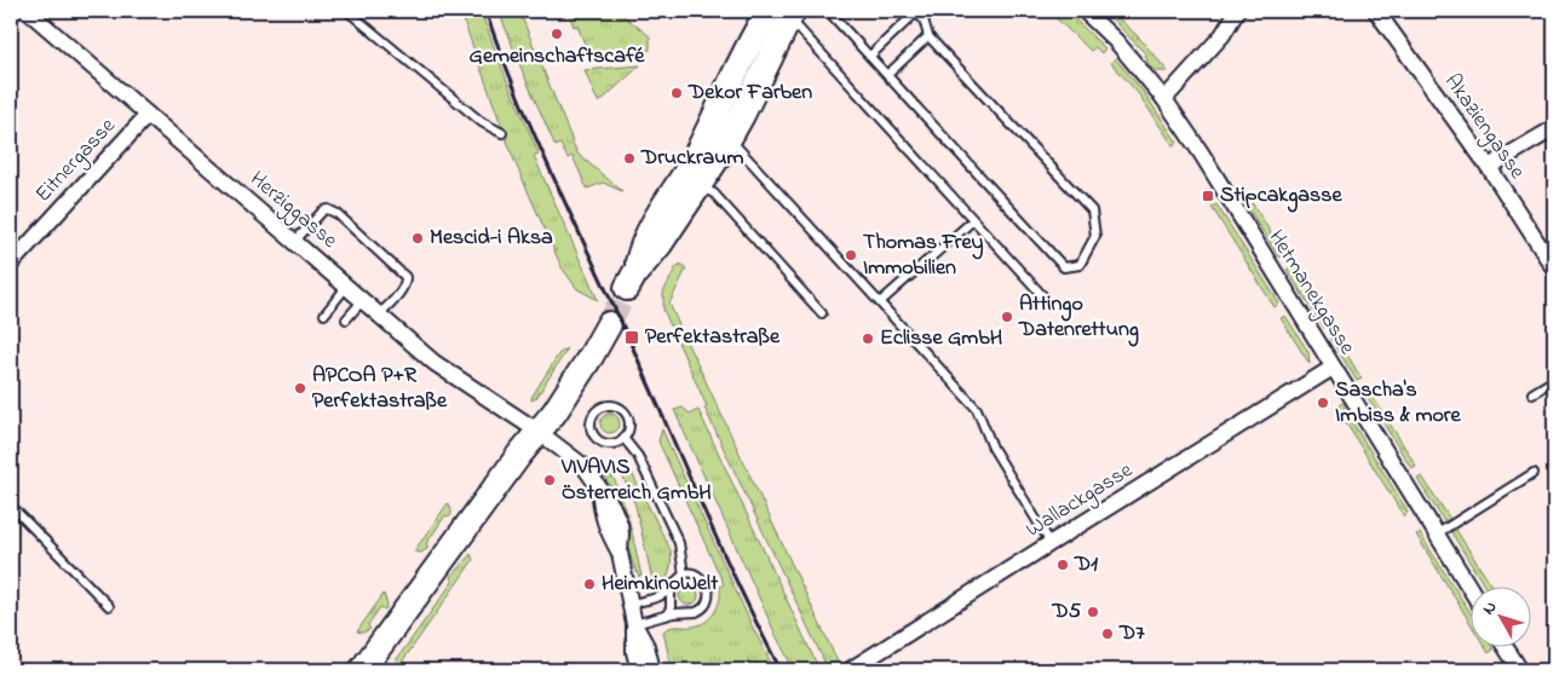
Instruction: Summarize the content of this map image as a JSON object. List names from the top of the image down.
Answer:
{
  "streets": {
    "street": [
      "Akaziengasse",
      "Eitnergasse",
      "Herziggasse",
      "Hetmanekgasse",
      "Wallackgasse"
    ]
  },
  "crossings": [
    ["Eitnergasse", "Herziggasse"],
    ["Hetmanekgasse", "Wallackgasse"]
  ],
  "places": {
    "other": [
      "Gemeinschaftscafé",
      "Dekor Farben",
      "Druckraum",
      "Mescid-i Aksa",
      "Thomas Frey Immobilien",
      "Attingo Datenrettung",
      "Eclisse GmbH",
      "APCOA P+R Perfektastraße",
      "Sascha's Imbiss & more",
      "VIVAVIS Österreich GmbH",
      "D1",
      "HeimkinoWelt",
      "D5",
      "D7"
    ],
    "transit": ["Stipcakgasse", "Perfektastraße"]
  },
  "north": "top left"
}
